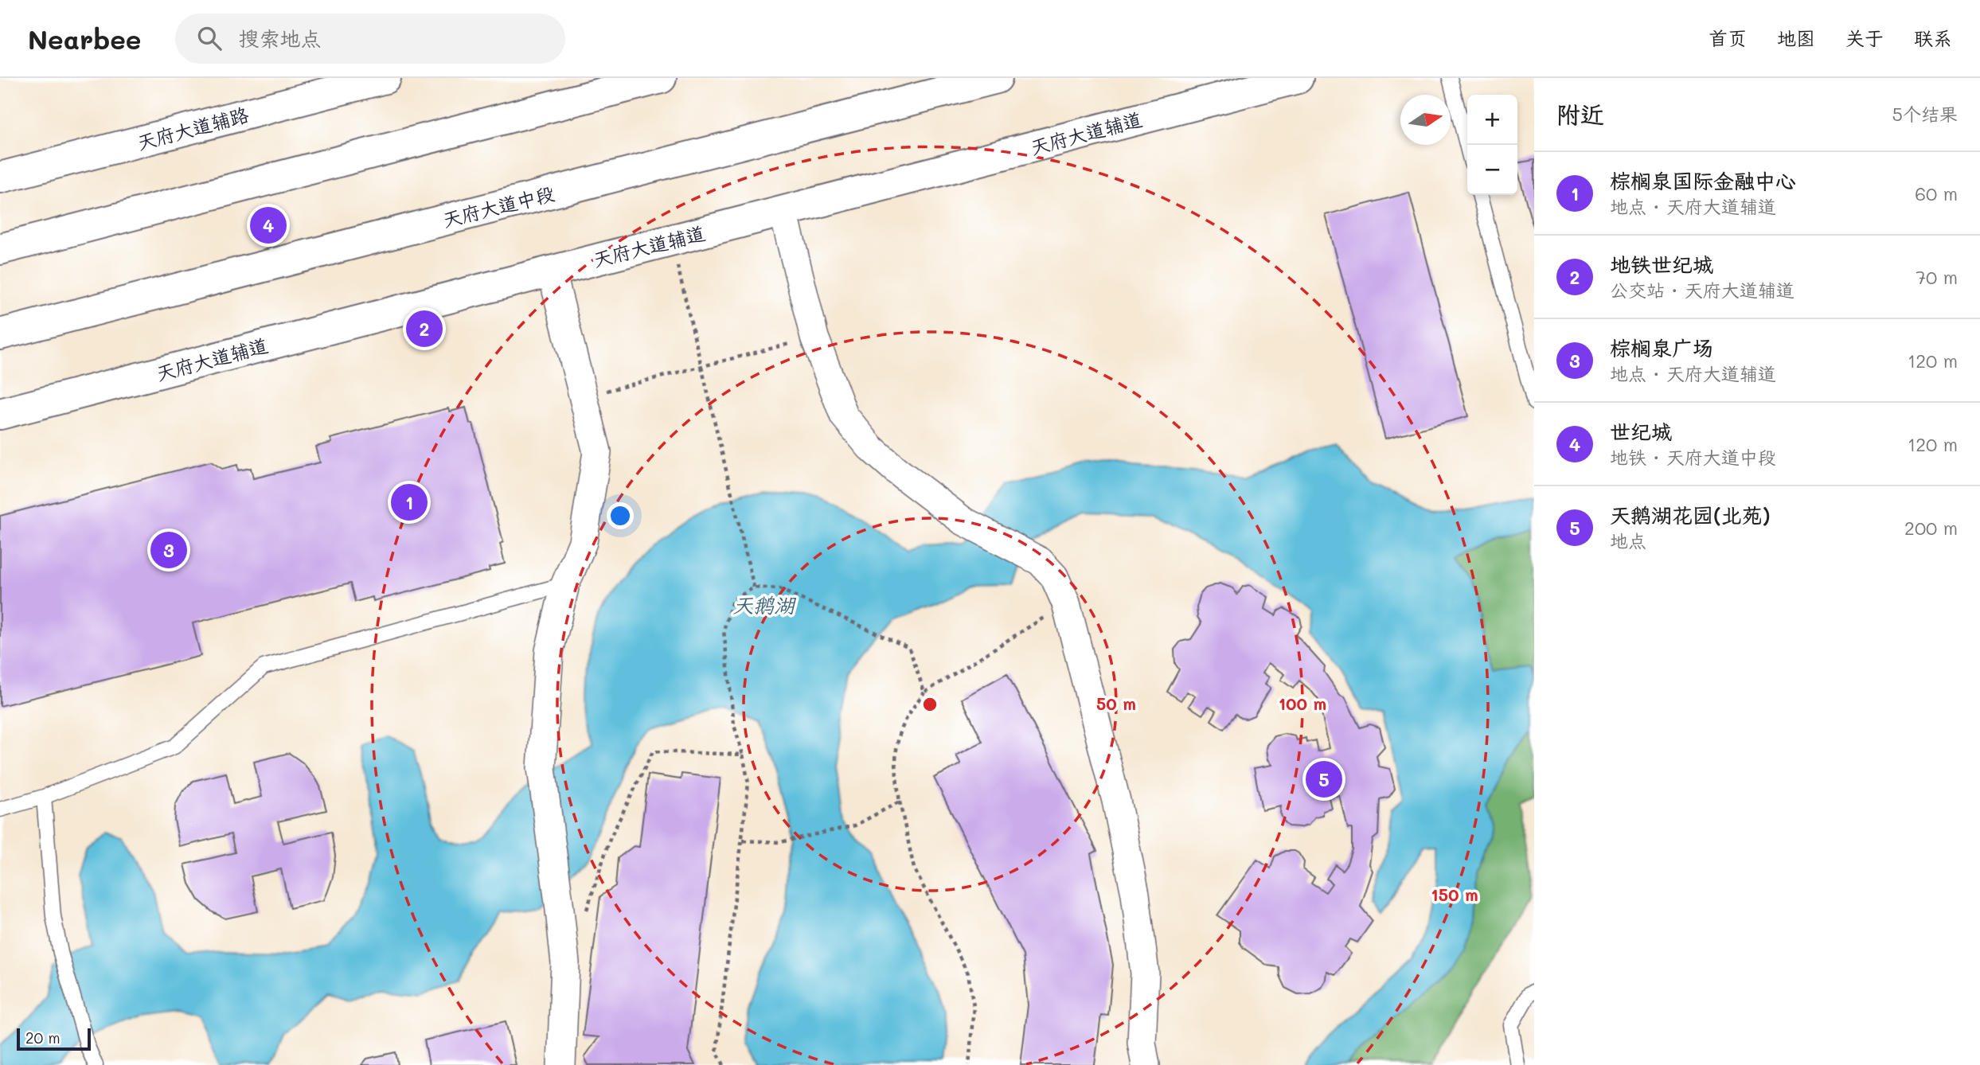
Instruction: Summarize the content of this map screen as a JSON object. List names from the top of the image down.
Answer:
{
  "streets": {
    "street": ["天府大道辅路", "天府大道辅道", "天府大道中段"]
  },
  "water": ["天鹅湖"],
  "scale_bar": "20 m",
  "north": "right",
  "page": {
    "header": "Nearbee",
    "search": "搜索地点",
    "nav": [
      "首页",
      "地图",
      "关于",
      "联系"
    ],
    "heading": ["附近", "5个结果"],
    "map_buttons": ["+", "−"],
    "list": [
      {
        "mark": "1",
        "name": "棕榈泉国际金融中心",
        "note": "地点 · 天府大道辅道",
        "value": "60 m"
      },
      {
        "mark": "2",
        "name": "地铁世纪城",
        "note": "公交站 · 天府大道辅道",
        "value": "70 m"
      },
      {
        "mark": "3",
        "name": "棕榈泉广场",
        "note": "地点 · 天府大道辅道",
        "value": "120 m"
      },
      {
        "mark": "4",
        "name": "世纪城",
        "note": "地铁 · 天府大道中段",
        "value": "120 m"
      },
      {
        "mark": "5",
        "name": "天鹅湖花园(北苑)",
        "note": "地点",
        "value": "200 m"
      }
    ],
    "pins": [
      "4",
      "2",
      "1",
      "3",
      "5"
    ],
    "scale": "20 m"
  },
  "rings": ["50 m", "100 m", "150 m"]
}
